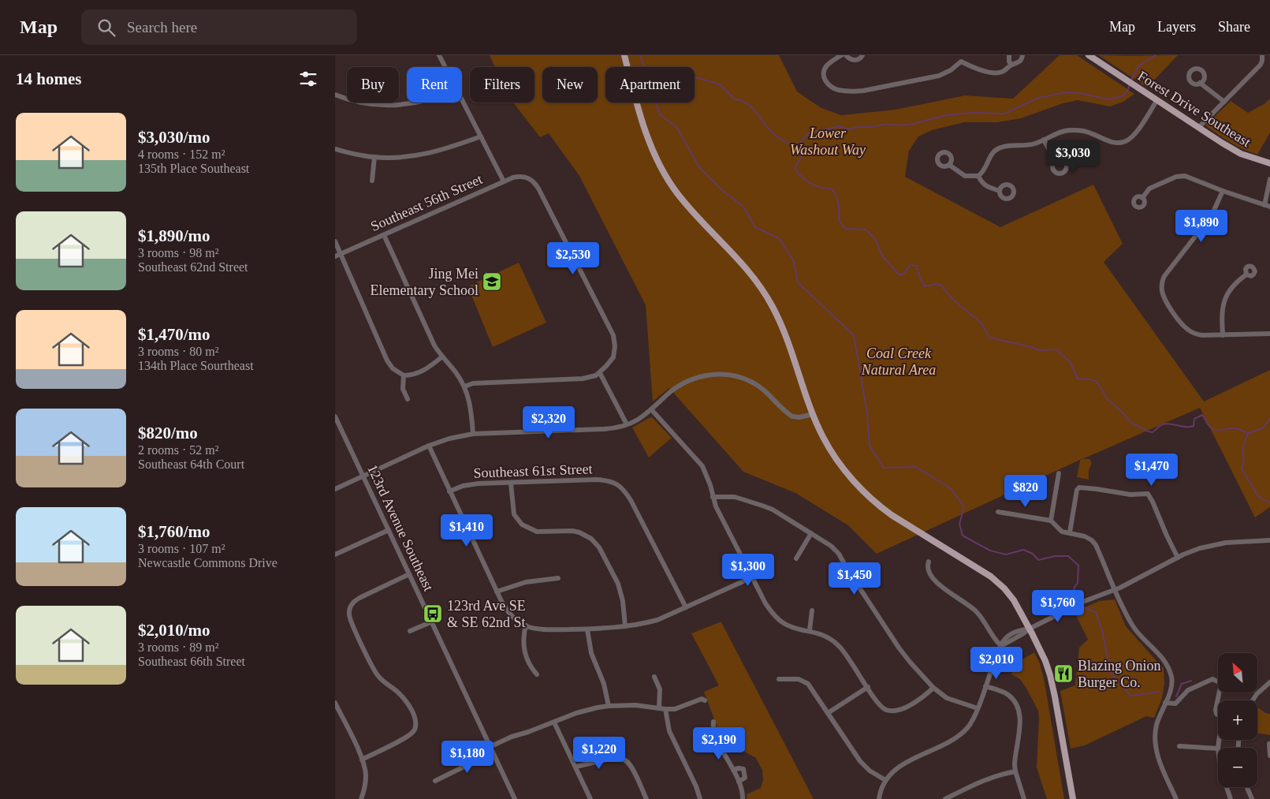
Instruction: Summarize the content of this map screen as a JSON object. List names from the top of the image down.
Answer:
{
  "streets": {
    "main road": ["Forest Drive Southeast"],
    "street": ["Southeast 56th Street", "Southeast 61st Street", "123rd Avenue Southeast"]
  },
  "parks": ["Lower Washout Way", "Coal Creek Natural Area"],
  "places": {
    "school or university": ["Jing Mei Elementary School"],
    "bus stop": ["123rd Ave SE & SE 62nd St"],
    "restaurant": ["Blazing Onion Burger Co."]
  },
  "north": "top left",
  "page": {
    "header": "Map",
    "search": "Search here",
    "nav": ["Map", "Layers", "Share"],
    "heading": "14 homes",
    "chip": [
      "Buy",
      "Rent",
      "Filters",
      "New",
      "Apartment"
    ],
    "list": [
      {
        "name": "$3,030/mo",
        "note": "4 rooms · 152 m² · 135th Place Southeast"
      },
      {
        "name": "$1,890/mo",
        "note": "3 rooms · 98 m² · Southeast 62nd Street"
      },
      {
        "name": "$1,470/mo",
        "note": "3 rooms · 80 m² · 134th Place Sourtheast"
      },
      {
        "name": "$820/mo",
        "note": "2 rooms · 52 m² · Southeast 64th Court"
      },
      {
        "name": "$1,760/mo",
        "note": "3 rooms · 107 m² · Newcastle Commons Drive"
      },
      {
        "name": "$2,010/mo",
        "note": "3 rooms · 89 m² · Southeast 66th Street"
      }
    ],
    "price": [
      "$3,030",
      "$1,890",
      "$2,530",
      "$2,320",
      "$1,470",
      "$820",
      "$1,410",
      "$1,300",
      "$1,450",
      "$1,760",
      "$2,010",
      "$2,190",
      "$1,220",
      "$1,180"
    ],
    "map_buttons": ["+", "−"]
  }
}
